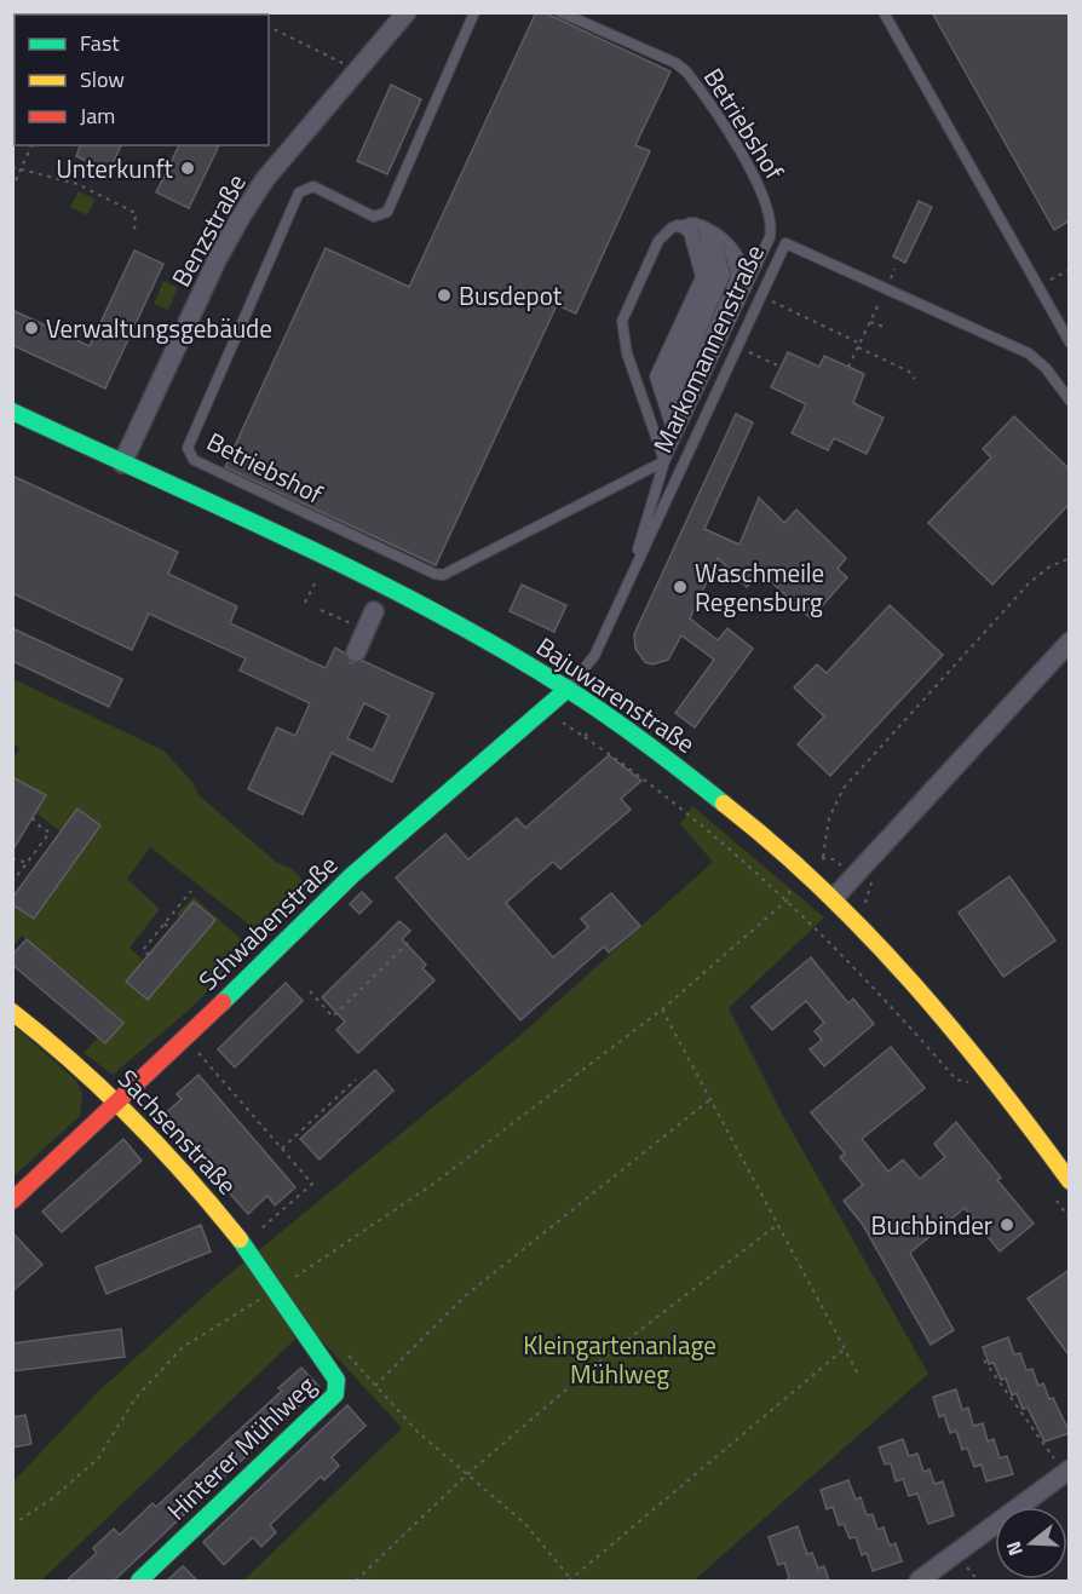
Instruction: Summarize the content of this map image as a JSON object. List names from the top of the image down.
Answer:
{
  "streets": {
    "street": [
      "Benzstraße",
      "Bajuwarenstraße",
      "Schwabenstraße",
      "Sachsenstraße",
      "Hinterer Mühlweg"
    ],
    "lane": ["Betriebshof", "Markomannenstraße"]
  },
  "crossings": [
    ["Betriebshof", "Markomannenstraße"],
    ["Benzstraße", "Bajuwarenstraße"],
    ["Markomannenstraße", "Bajuwarenstraße"],
    ["Markomannenstraße", "Schwabenstraße"],
    ["Bajuwarenstraße", "Schwabenstraße"],
    ["Schwabenstraße", "Sachsenstraße"],
    ["Sachsenstraße", "Hinterer Mühlweg"]
  ],
  "parks": ["Kleingartenanlage Mühlweg"],
  "places": [
    "Unterkunft",
    "Busdepot",
    "Verwaltungsgebäude",
    "Waschmeile Regensburg",
    "Buchbinder"
  ],
  "legend": ["Fast", "Slow", "Jam"],
  "north": "left"
}
